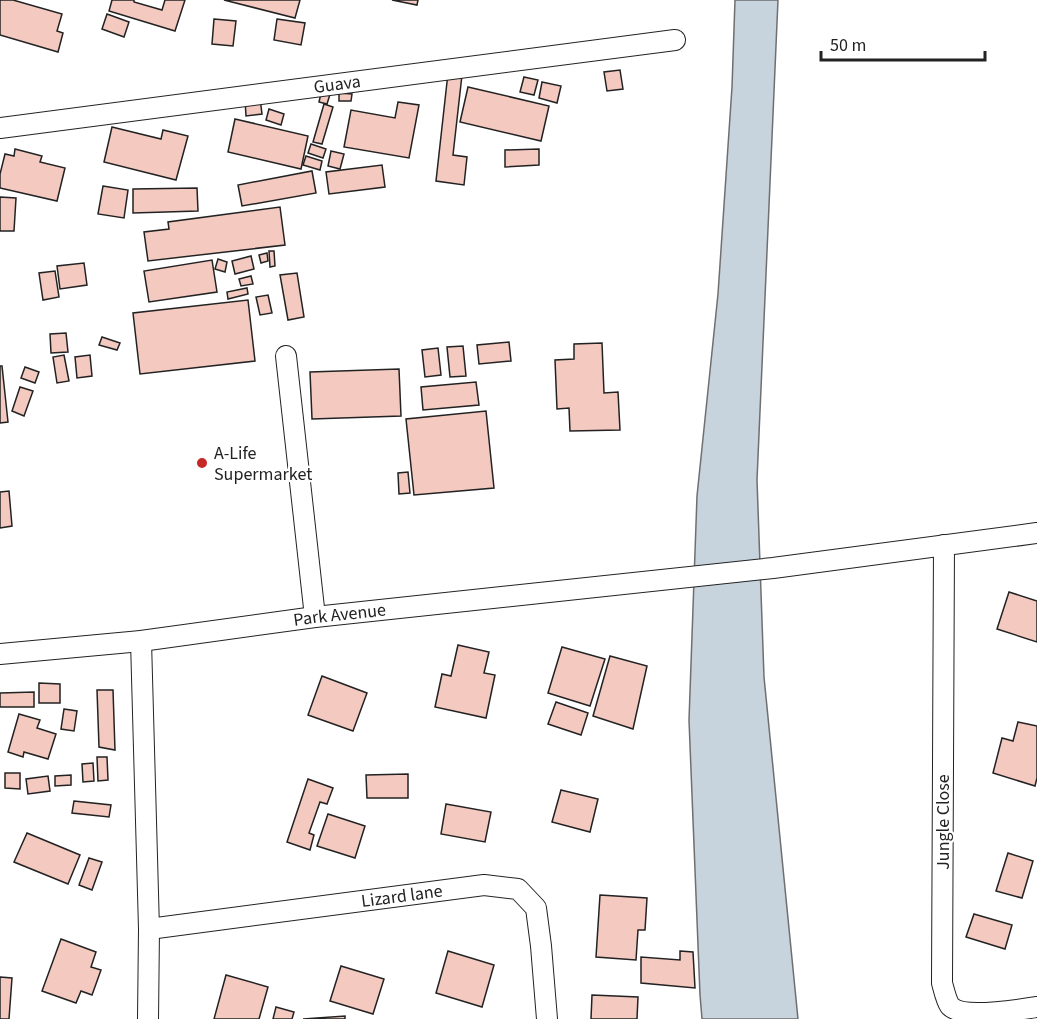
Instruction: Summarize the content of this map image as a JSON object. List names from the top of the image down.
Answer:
{
  "streets": {
    "street": [
      "Guava",
      "Park Avenue",
      "Jungle Close",
      "Lizard lane"
    ]
  },
  "crossings": [
    ["Park Avenue", "Jungle Close"]
  ],
  "places": ["A-Life Supermarket"],
  "scale_bar": "50 m"
}
